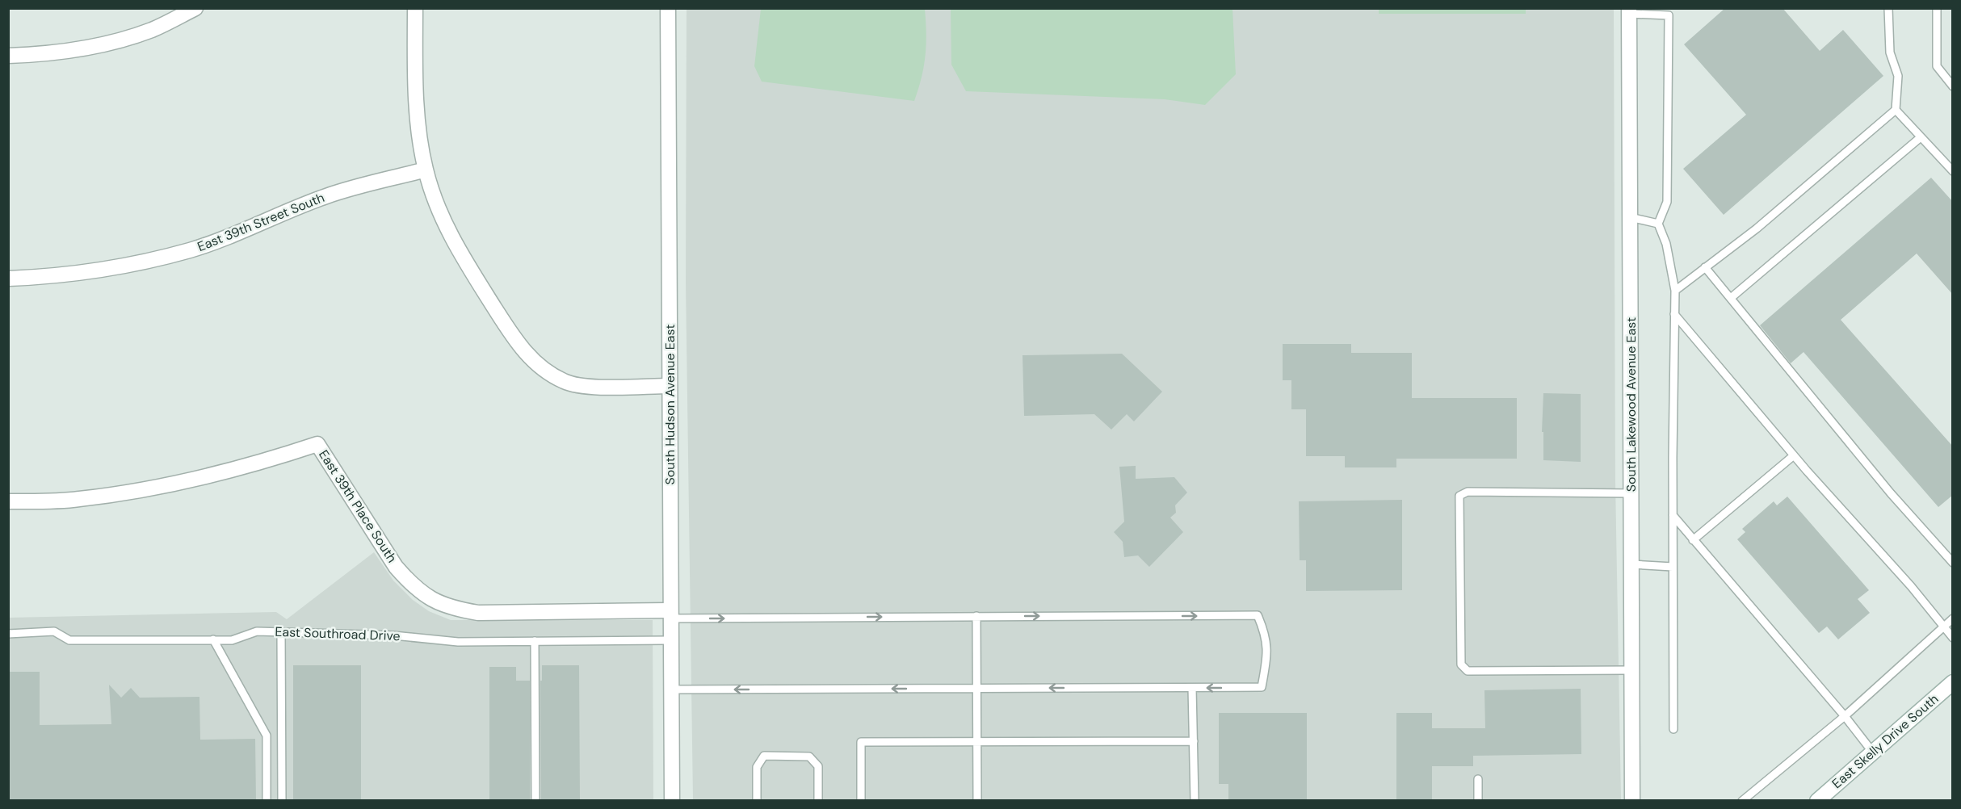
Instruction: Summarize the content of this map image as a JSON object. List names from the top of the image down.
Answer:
{
  "streets": {
    "street": [
      "East 39th Street South",
      "South Hudson Avenue East",
      "South Lakewood Avenue East",
      "East 39th Place South",
      "East Skelly Drive South"
    ],
    "lane": ["East Southroad Drive"]
  },
  "crossings": [
    ["South Hudson Avenue East", "East 39th Place South"],
    ["South Hudson Avenue East", "East Southroad Drive"]
  ]
}
